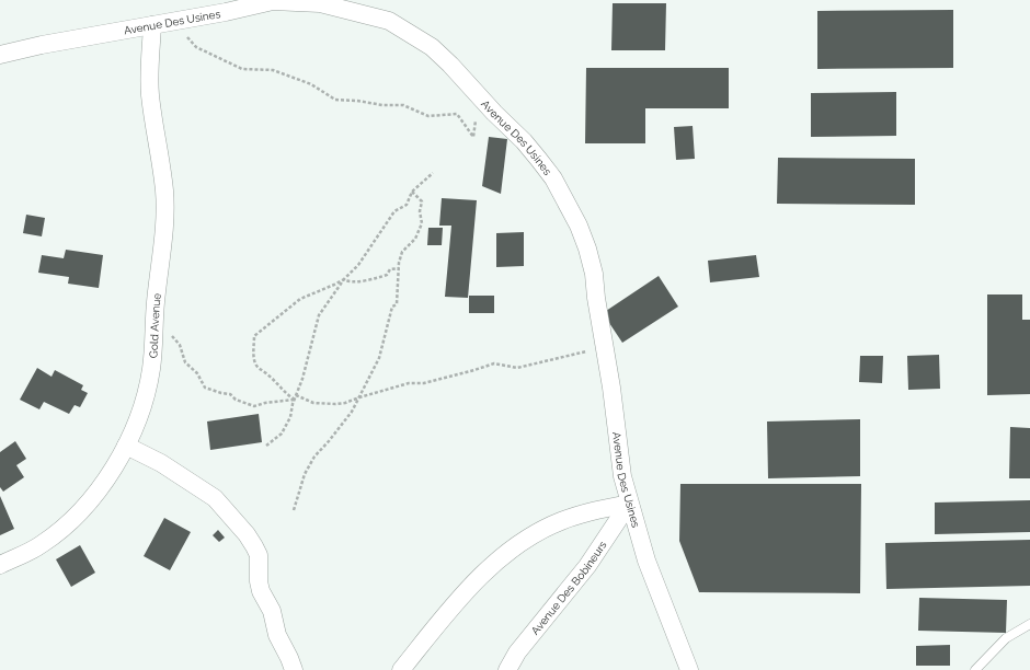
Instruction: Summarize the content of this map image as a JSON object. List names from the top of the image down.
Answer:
{
  "streets": {
    "street": ["Avenue Des Usines", "Gold Avenue", "Avenue Des Bobineurs"]
  },
  "crossings": [
    ["Avenue Des Usines", "Gold Avenue"],
    ["Avenue Des Usines", "Avenue Des Bobineurs"]
  ]
}
